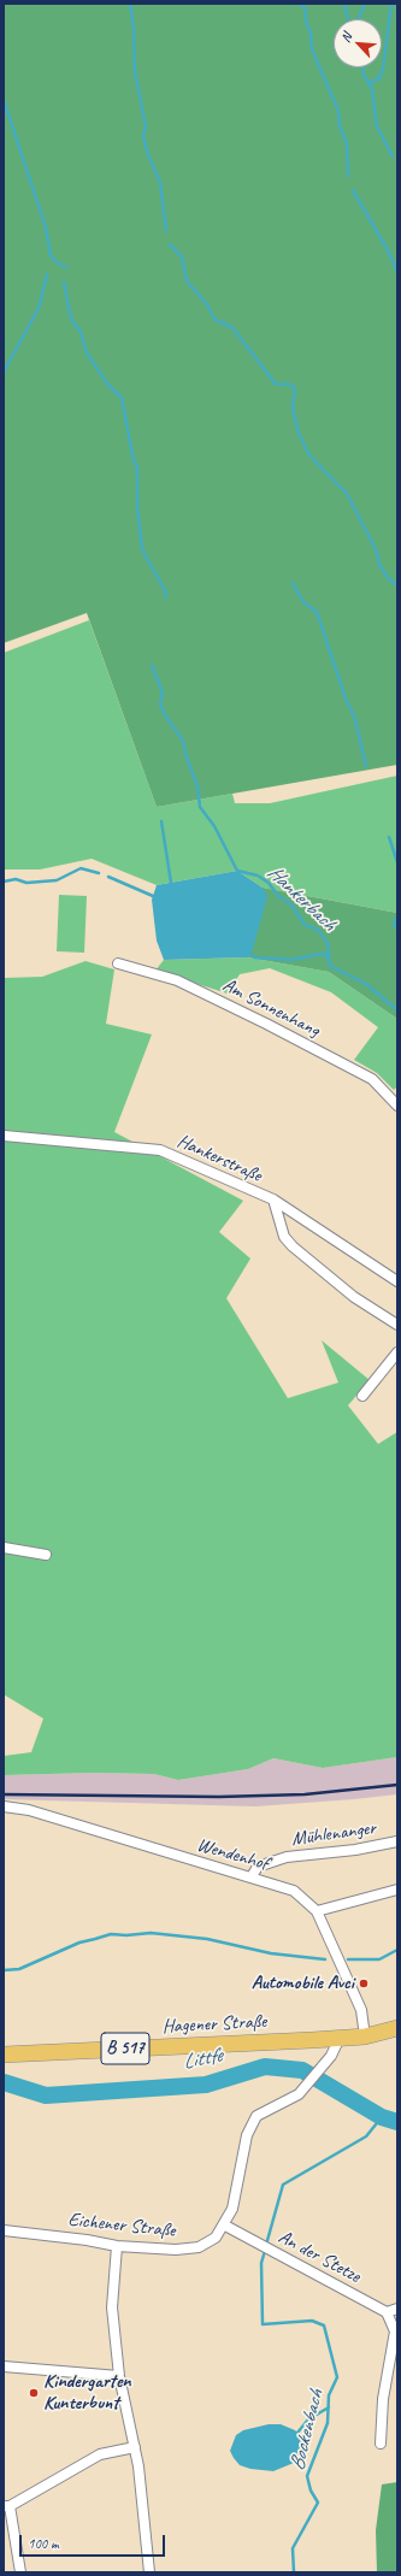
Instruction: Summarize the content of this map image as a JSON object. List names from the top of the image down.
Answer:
{
  "streets": {
    "main road": ["Hagener Straße", "B 517"],
    "street": [
      "Am Sonnenhang",
      "Hankerstraße",
      "Mühlenanger",
      "Wendenhof",
      "Eichener Straße",
      "An der Stetze"
    ]
  },
  "crossings": [
    ["Mühlenanger", "Wendenhof"],
    ["Wendenhof", "Hagener Straße"],
    ["Hagener Straße", "Eichener Straße"],
    ["Eichener Straße", "An der Stetze"]
  ],
  "water": ["Hankerbach", "Littfe", "Bockenbach"],
  "places": ["Automobile Avci", "Kindergarten Kunterbunt"],
  "scale_bar": "100 m",
  "north": "top left"
}
